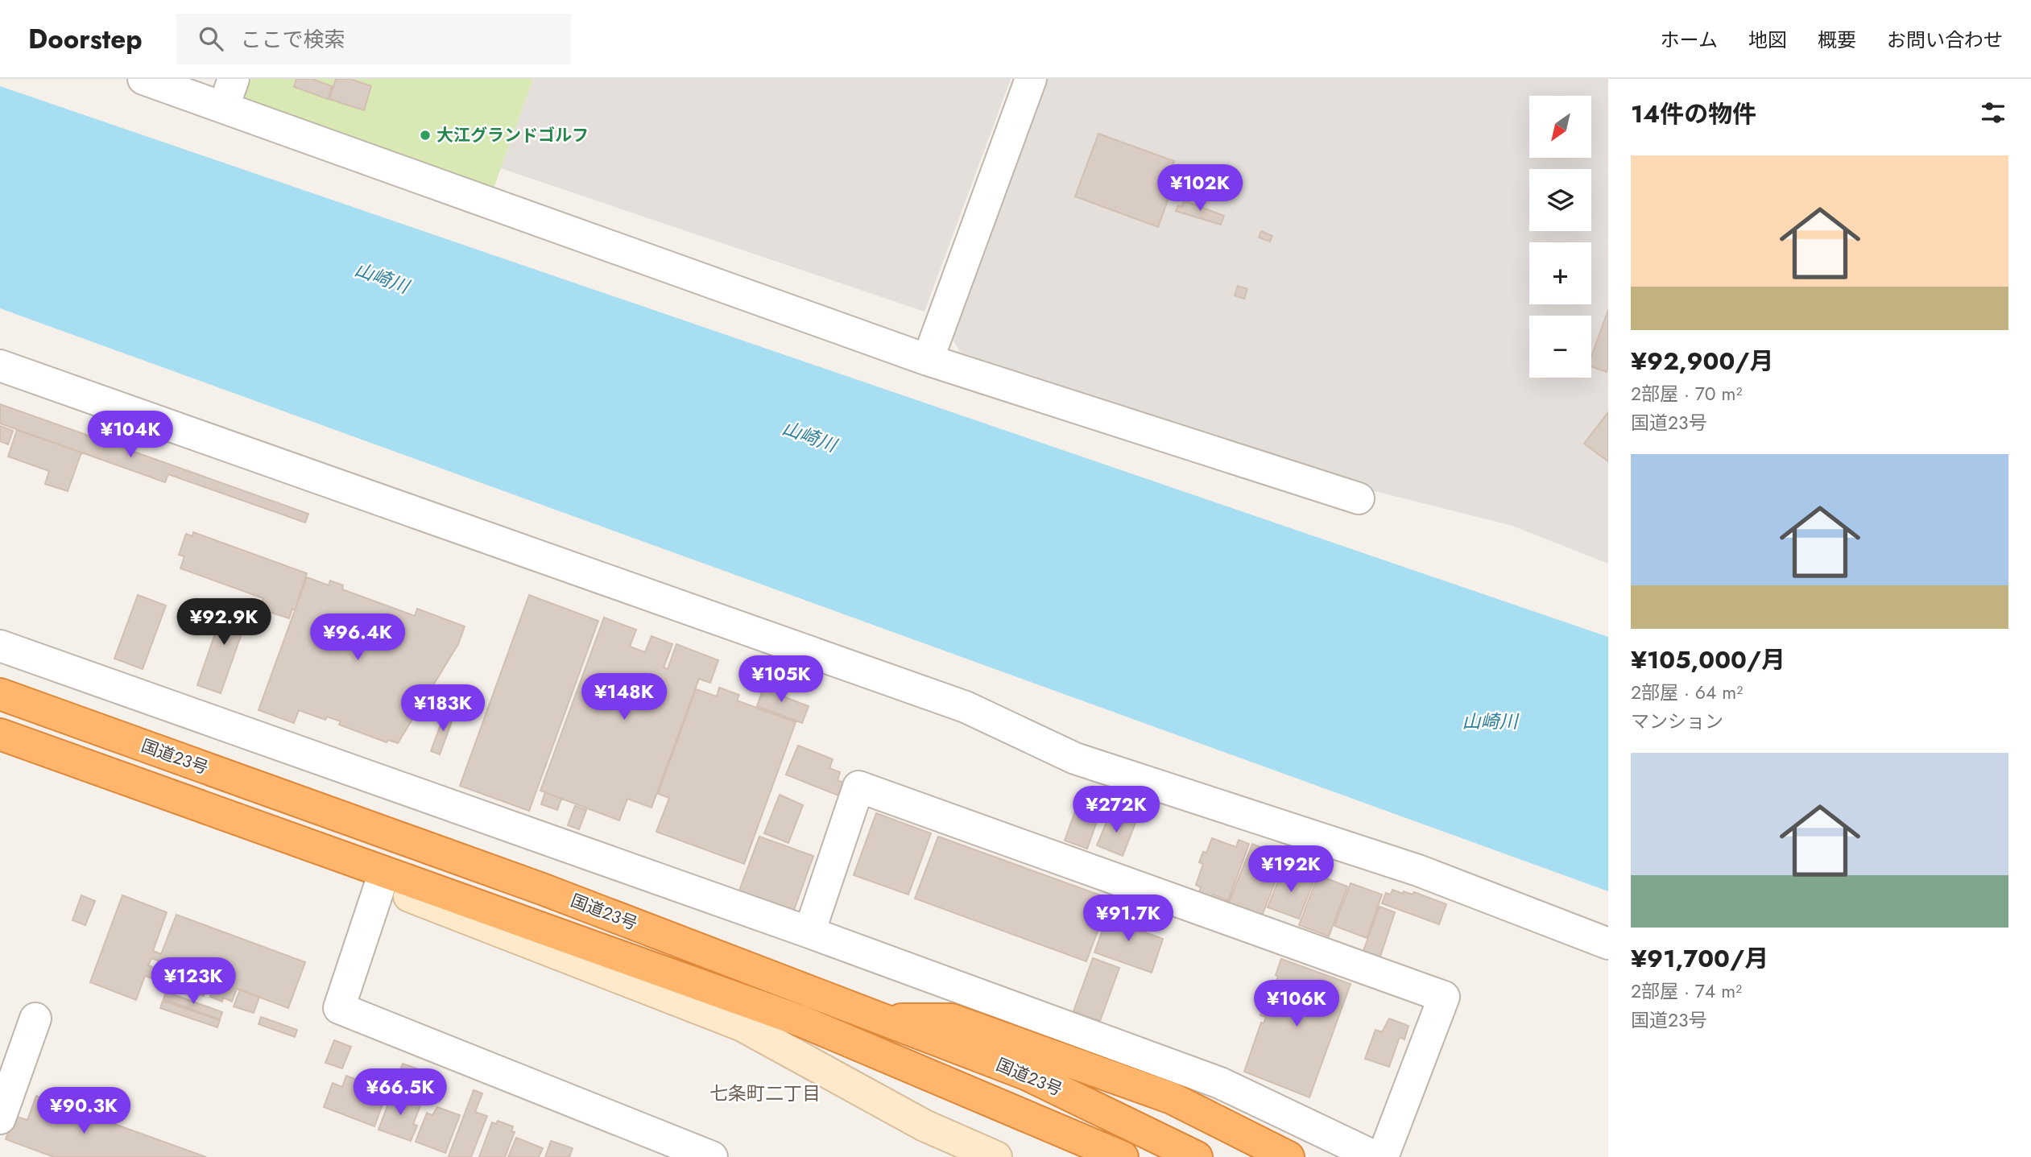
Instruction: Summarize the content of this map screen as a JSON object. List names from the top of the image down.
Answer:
{
  "streets": {
    "highway": ["国道23号"]
  },
  "districts": ["七条町二丁目"],
  "water": ["山崎川"],
  "places": ["大江グランドゴルフ"],
  "north": "bottom left",
  "page": {
    "header": "Doorstep",
    "search": "ここで検索",
    "nav": [
      "ホーム",
      "地図",
      "概要",
      "お問い合わせ"
    ],
    "heading": "14件の物件",
    "map_buttons": ["+", "−"],
    "list": [
      {
        "name": "¥92,900/月",
        "note": "2部屋 · 70 m² · 国道23号"
      },
      {
        "name": "¥105,000/月",
        "note": "2部屋 · 64 m² · マンション"
      },
      {
        "name": "¥91,700/月",
        "note": "2部屋 · 74 m² · 国道23号"
      }
    ],
    "price": [
      "¥102K",
      "¥104K",
      "¥92.9K",
      "¥96.4K",
      "¥105K",
      "¥148K",
      "¥183K",
      "¥272K",
      "¥192K",
      "¥91.7K",
      "¥123K",
      "¥106K",
      "¥66.5K",
      "¥90.3K"
    ]
  }
}
